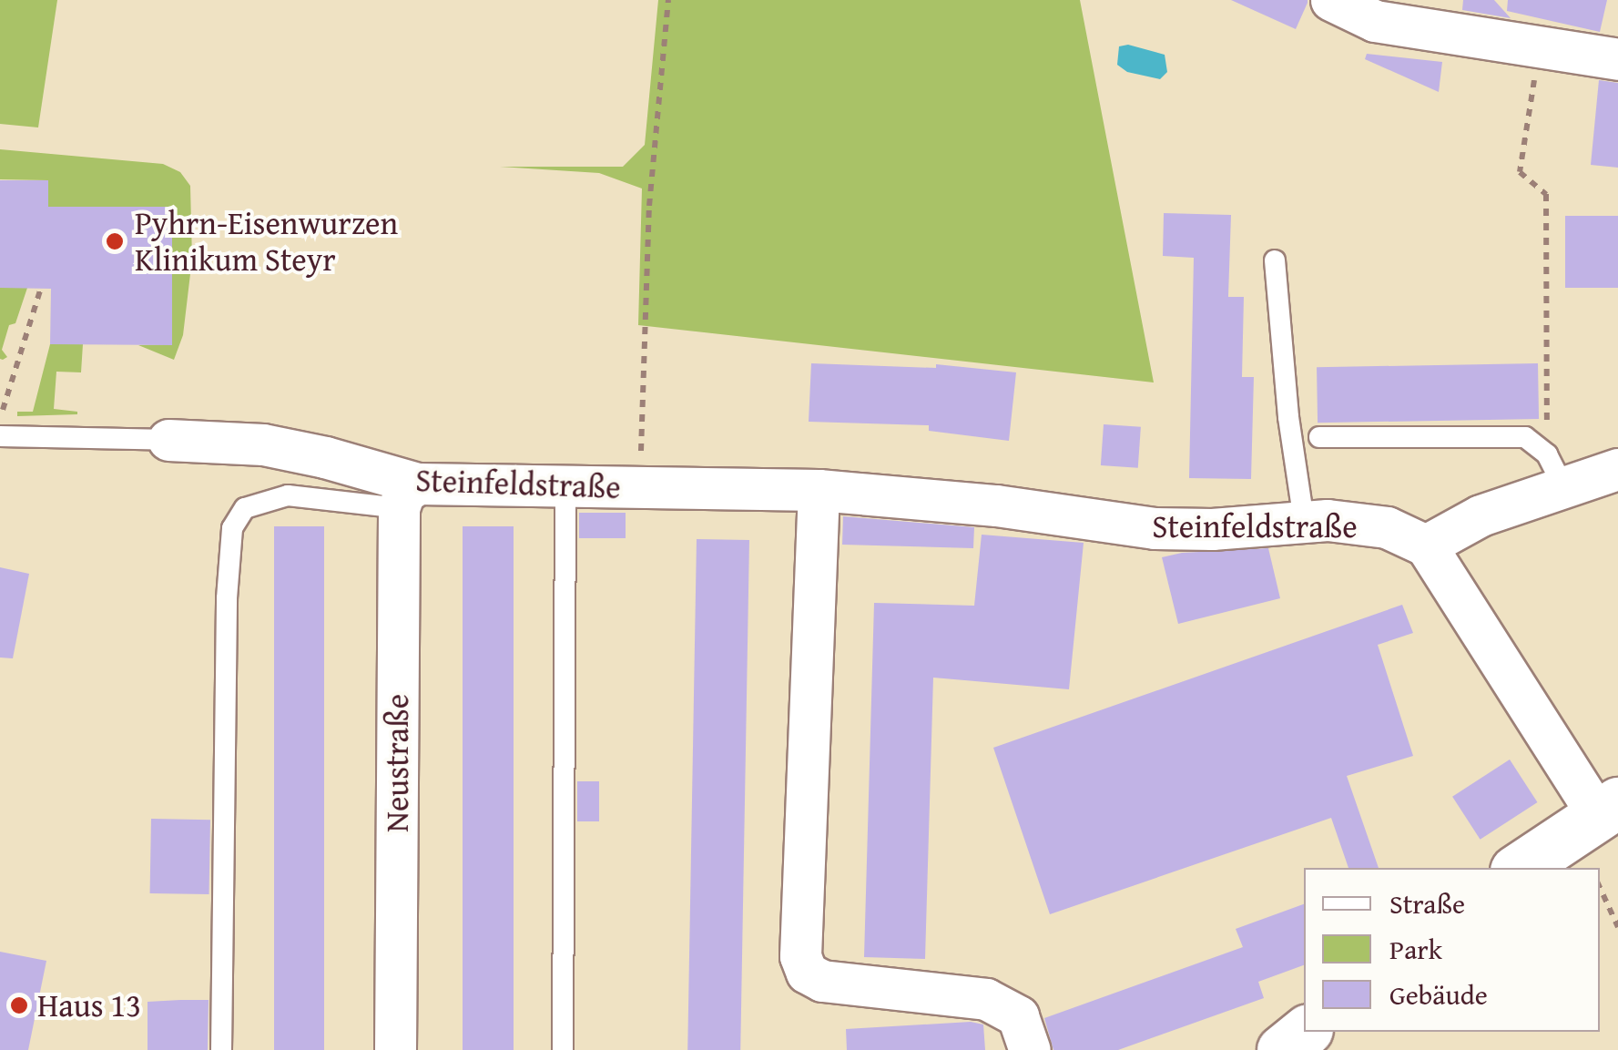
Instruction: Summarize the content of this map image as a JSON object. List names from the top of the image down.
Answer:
{
  "streets": {
    "street": ["Steinfeldstraße", "Neustraße"]
  },
  "crossings": [
    ["Steinfeldstraße", "Neustraße"]
  ],
  "places": ["Pyhrn-Eisenwurzen Klinikum Steyr", "Haus 13"],
  "legend": ["Straße", "Park", "Gebäude"]
}
